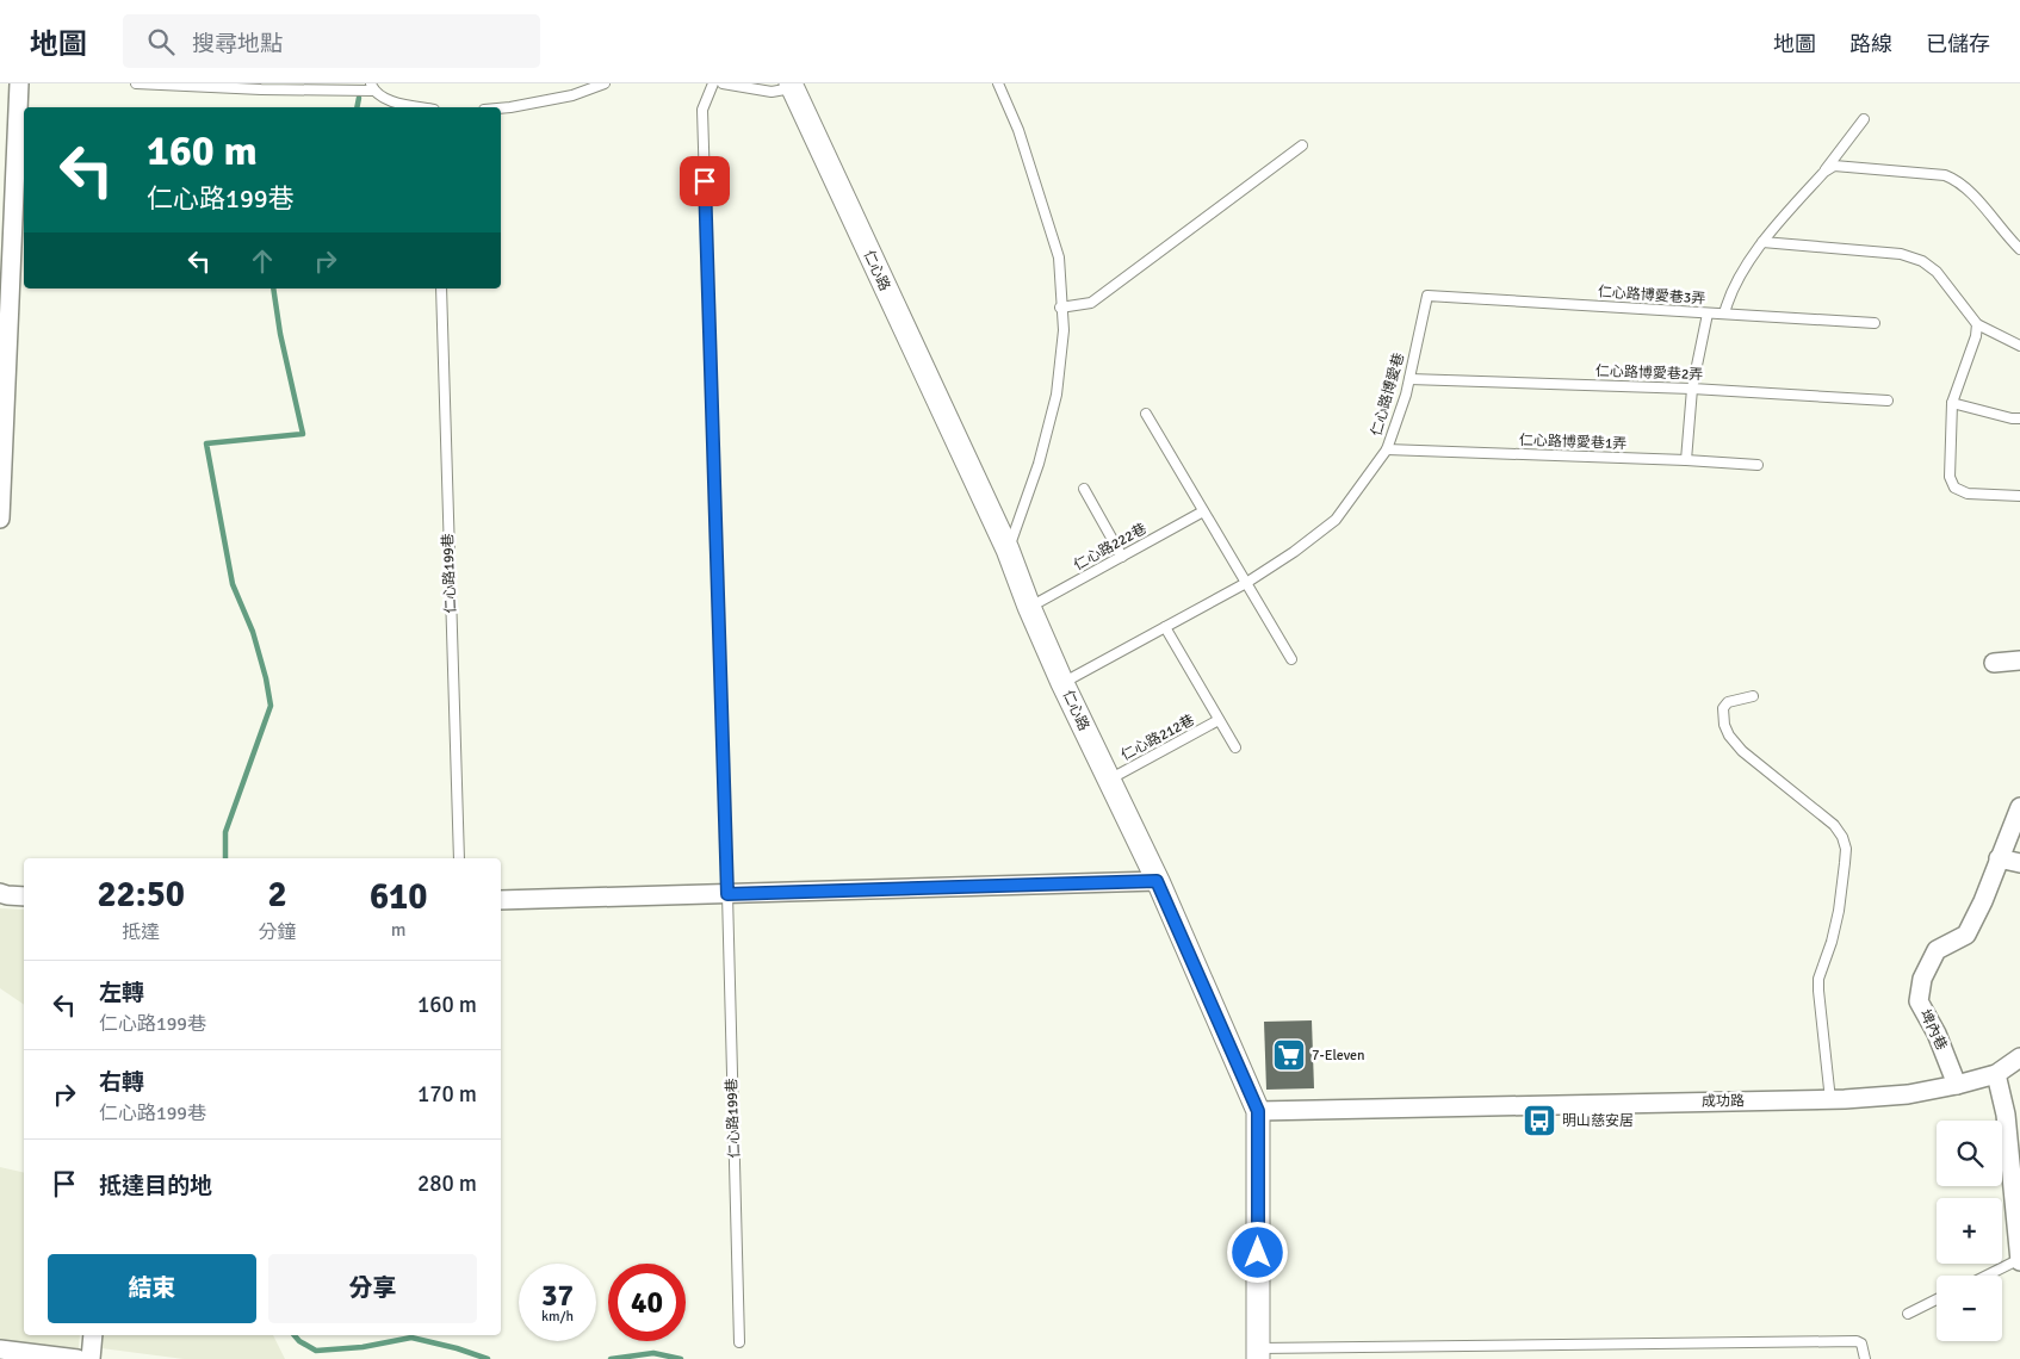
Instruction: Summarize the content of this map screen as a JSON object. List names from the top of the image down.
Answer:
{
  "streets": {
    "street": ["仁心路", "埤內巷", "成功路"],
    "lane": [
      "仁心路博愛巷3弄",
      "仁心路博愛巷2弄",
      "仁心路博愛巷",
      "仁心路博愛巷1弄",
      "仁心路222巷",
      "仁心路199巷",
      "仁心路212巷"
    ]
  },
  "crossings": [
    ["仁心路", "仁心路222巷"],
    ["仁心路", "仁心路212巷"],
    ["仁心路", "成功路"],
    ["仁心路博愛巷3弄", "仁心路博愛巷"],
    ["仁心路博愛巷2弄", "仁心路博愛巷"],
    ["仁心路博愛巷", "仁心路博愛巷1弄"],
    ["埤內巷", "成功路"]
  ],
  "places": {
    "supermarket": ["7-Eleven"],
    "bus stop": ["明山慈安居"]
  },
  "page": {
    "header": "地圖",
    "search": "搜尋地點",
    "nav": ["地圖", "路線", "已儲存"],
    "turn": ["160 m", "仁心路199巷"],
    "eta": [
      "22:50",
      "抵達",
      "2",
      "分鐘",
      "610",
      "m"
    ],
    "list": [
      {
        "name": "左轉",
        "note": "仁心路199巷",
        "value": "160 m"
      },
      {
        "name": "右轉",
        "note": "仁心路199巷",
        "value": "170 m"
      },
      {
        "name": "抵達目的地",
        "value": "280 m"
      }
    ],
    "map_buttons": ["+", "−"],
    "buttons": ["結束", "分享"],
    "speed": "37 km/h",
    "limit": "40"
  }
}
